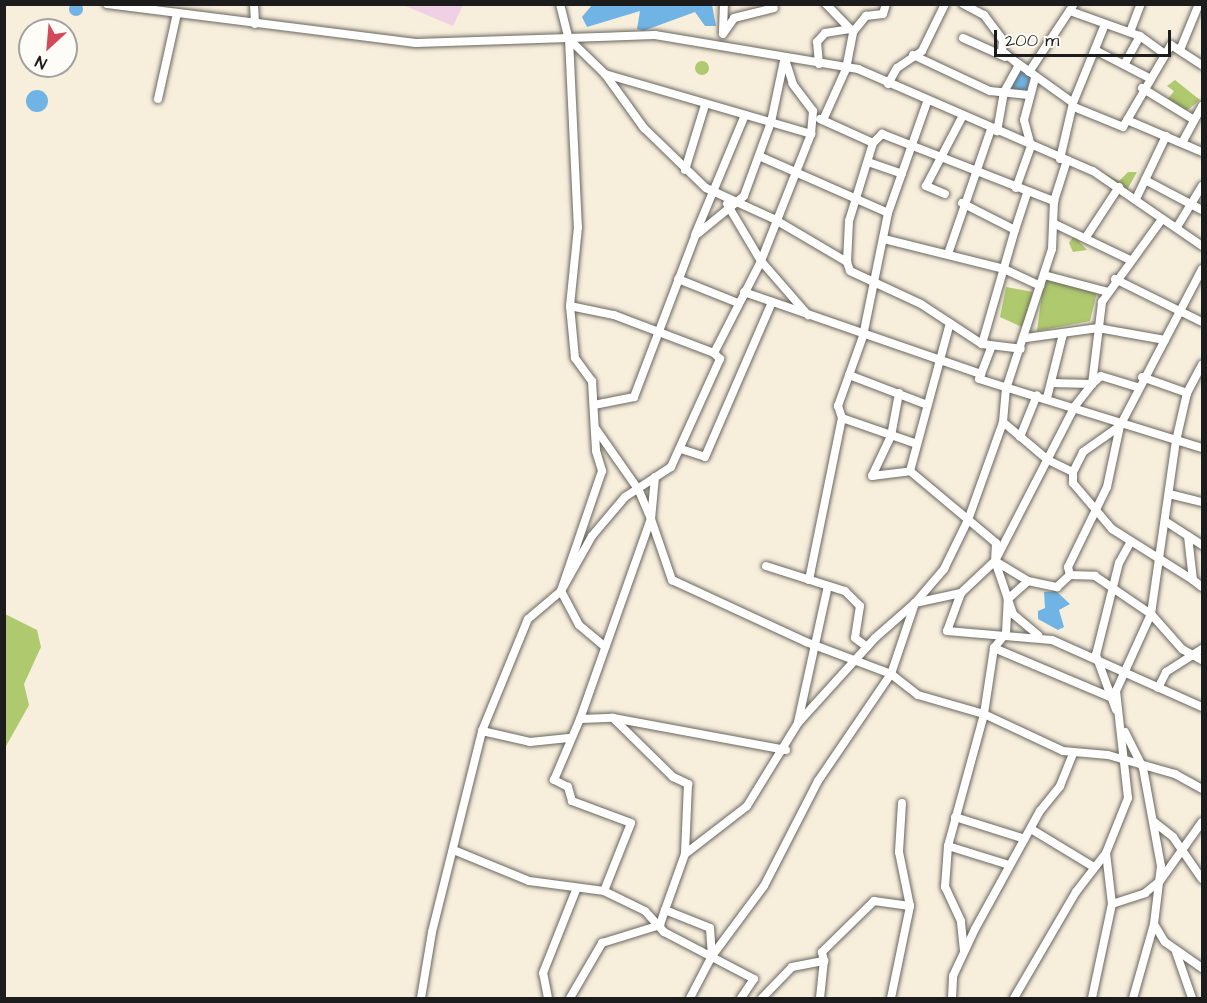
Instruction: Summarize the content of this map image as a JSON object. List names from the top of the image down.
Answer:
{
  "scale_bar": "200 m",
  "north": "bottom left"
}
